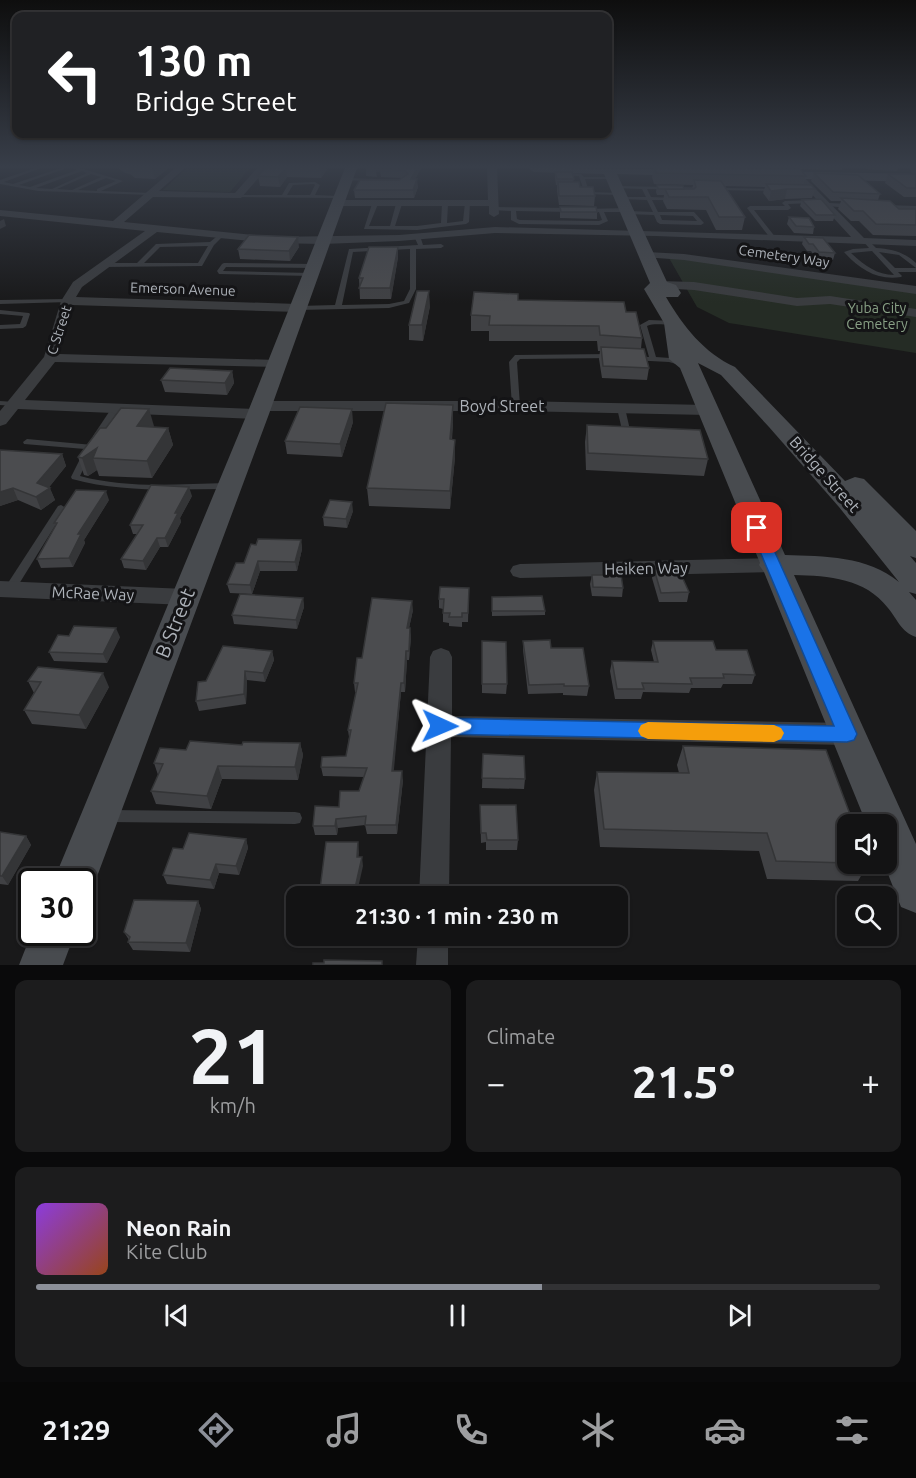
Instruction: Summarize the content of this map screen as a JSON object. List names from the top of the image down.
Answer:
{
  "streets": {
    "main road": ["Bridge Street", "B Street"],
    "street": [
      "Cemetery Way",
      "Emerson Avenue",
      "C Street",
      "Boyd Street",
      "Heiken Way",
      "McRae Way"
    ]
  },
  "crossings": [
    ["Cemetery Way", "Bridge Street"],
    ["Emerson Avenue", "C Street"],
    ["Emerson Avenue", "B Street"],
    ["C Street", "Boyd Street"],
    ["Boyd Street", "B Street"],
    ["McRae Way", "B Street"]
  ],
  "parks": ["Yuba City Cemetery"],
  "page": {
    "turn": ["130 m", "Bridge Street"],
    "limit": "30",
    "trip": "21:30 · 1 min · 230 m",
    "tile": [
      ["21", "km/h"],
      "Climate"
    ],
    "heat": ["−", "21.5°", "+"],
    "song": ["Neon Rain", "Kite Club"],
    "tabs": "21:29"
  }
}
